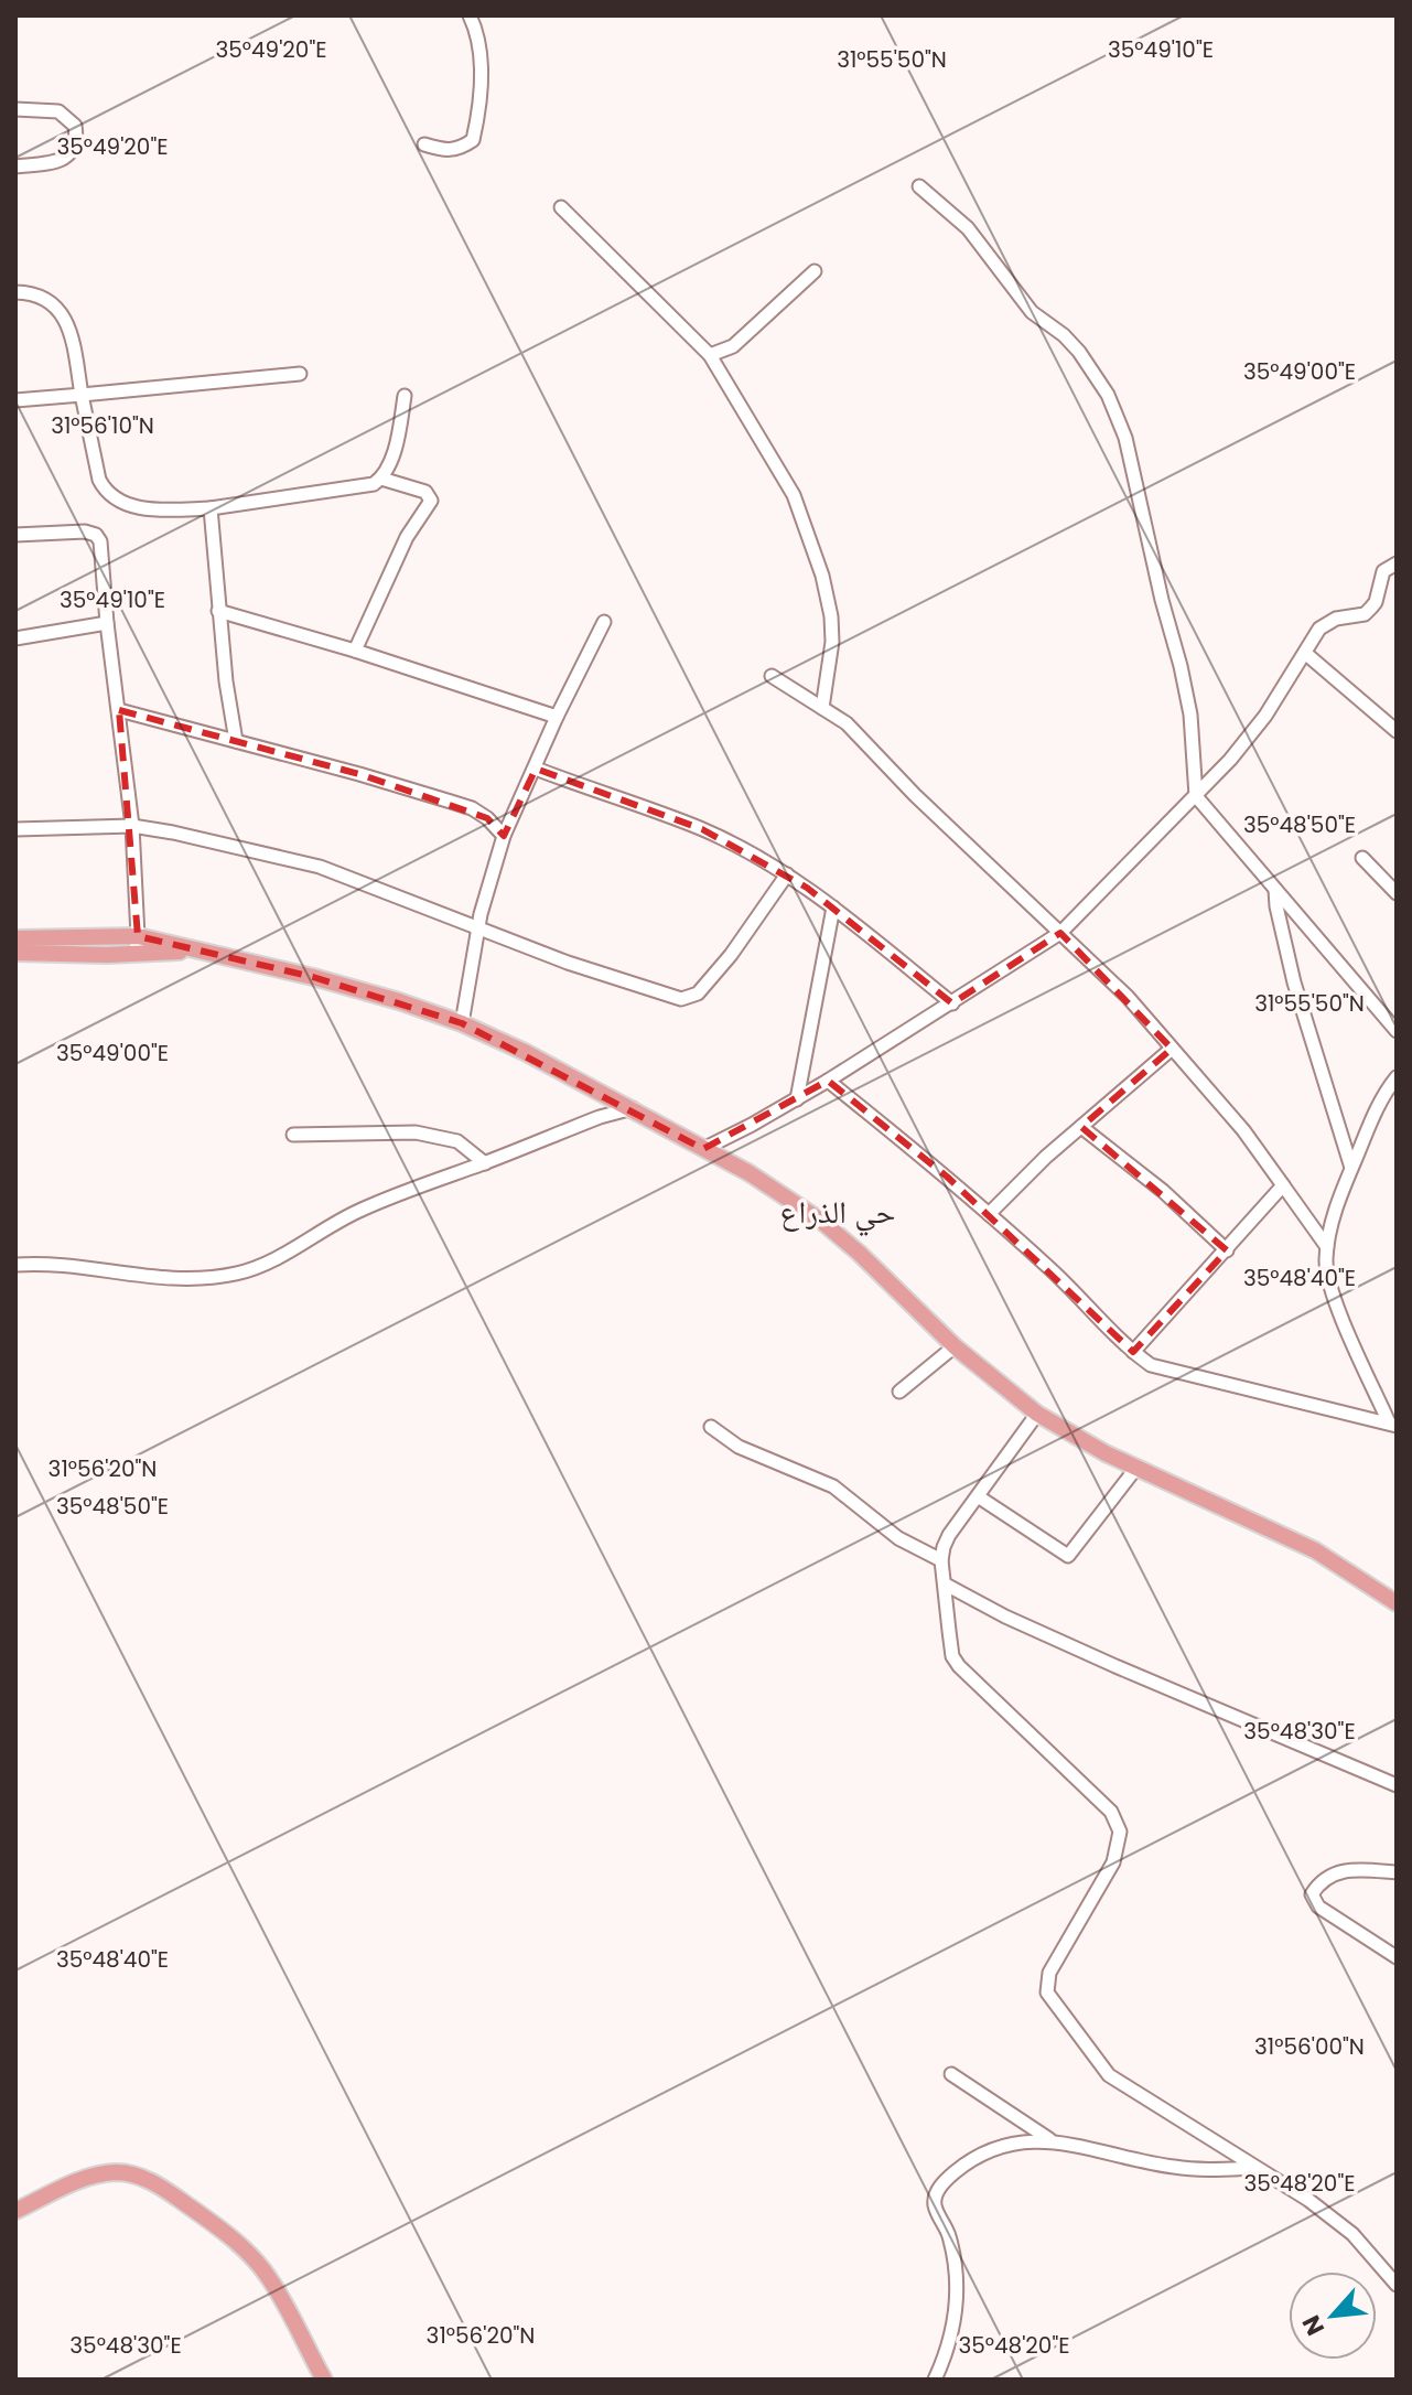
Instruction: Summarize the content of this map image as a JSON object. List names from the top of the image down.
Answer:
{
  "districts": ["حي الذراع"],
  "north": "bottom left",
  "coordinates": [
    "35°49'20\"E",
    "35°49'10\"E",
    "31°55'50\"N",
    "35°49'00\"E",
    "31°56'10\"N",
    "35°48'50\"E",
    "35°48'40\"E",
    "31°56'20\"N",
    "35°48'30\"E",
    "31°56'00\"N",
    "35°48'20\"E"
  ]
}
